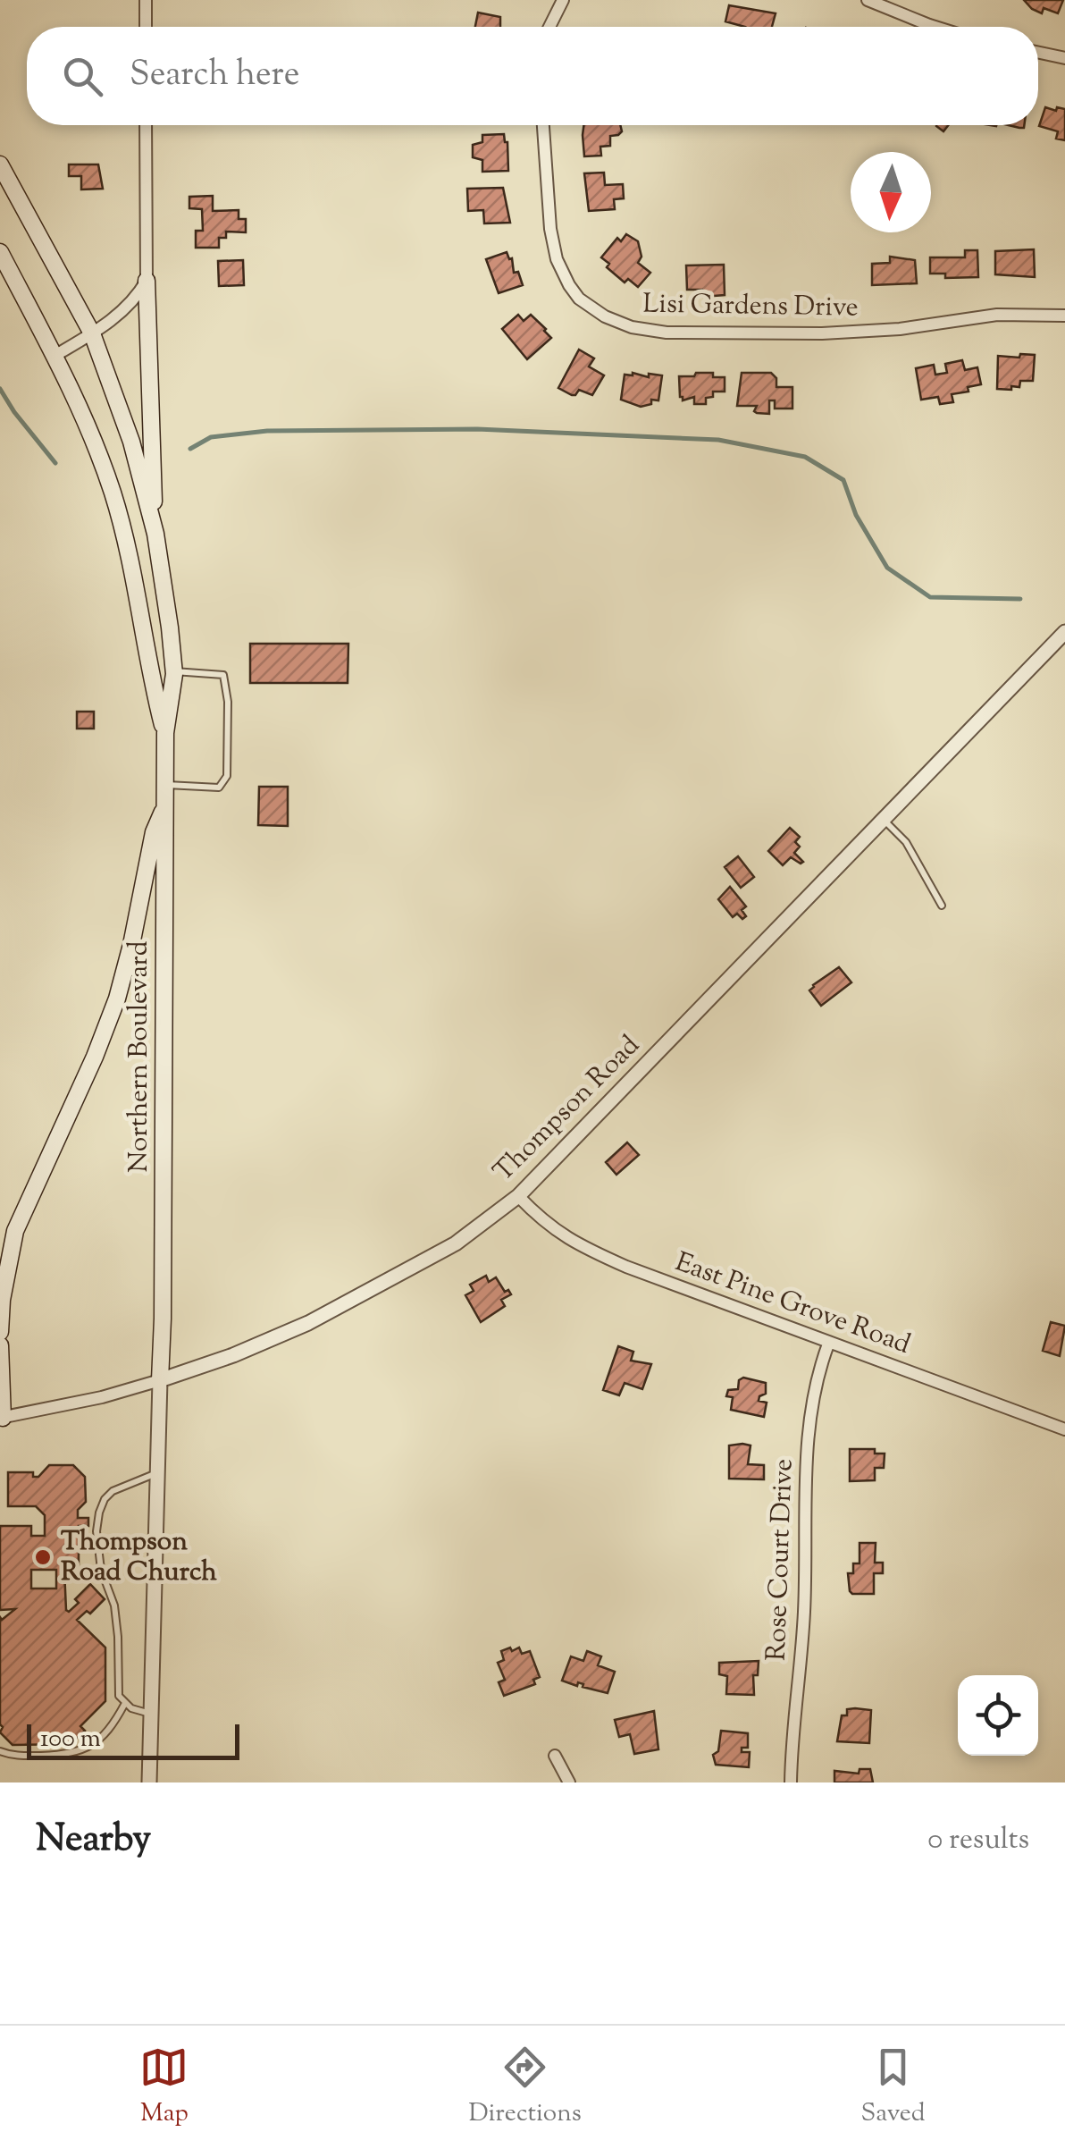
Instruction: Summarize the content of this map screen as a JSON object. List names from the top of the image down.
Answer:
{
  "streets": {
    "main road": ["Northern Boulevard"],
    "street": [
      "Lisi Gardens Drive",
      "Thompson Road",
      "East Pine Grove Road",
      "Rose Court Drive"
    ]
  },
  "crossings": [
    ["Northern Boulevard", "Thompson Road"],
    ["Thompson Road", "East Pine Grove Road"],
    ["East Pine Grove Road", "Rose Court Drive"]
  ],
  "places": ["Thompson Road Church"],
  "scale_bar": "100 m",
  "north": "bottom",
  "page": {
    "search": "Search here",
    "scale": "100 m",
    "heading": ["Nearby", "0 results"],
    "nav": ["Map", "Directions", "Saved"]
  }
}
